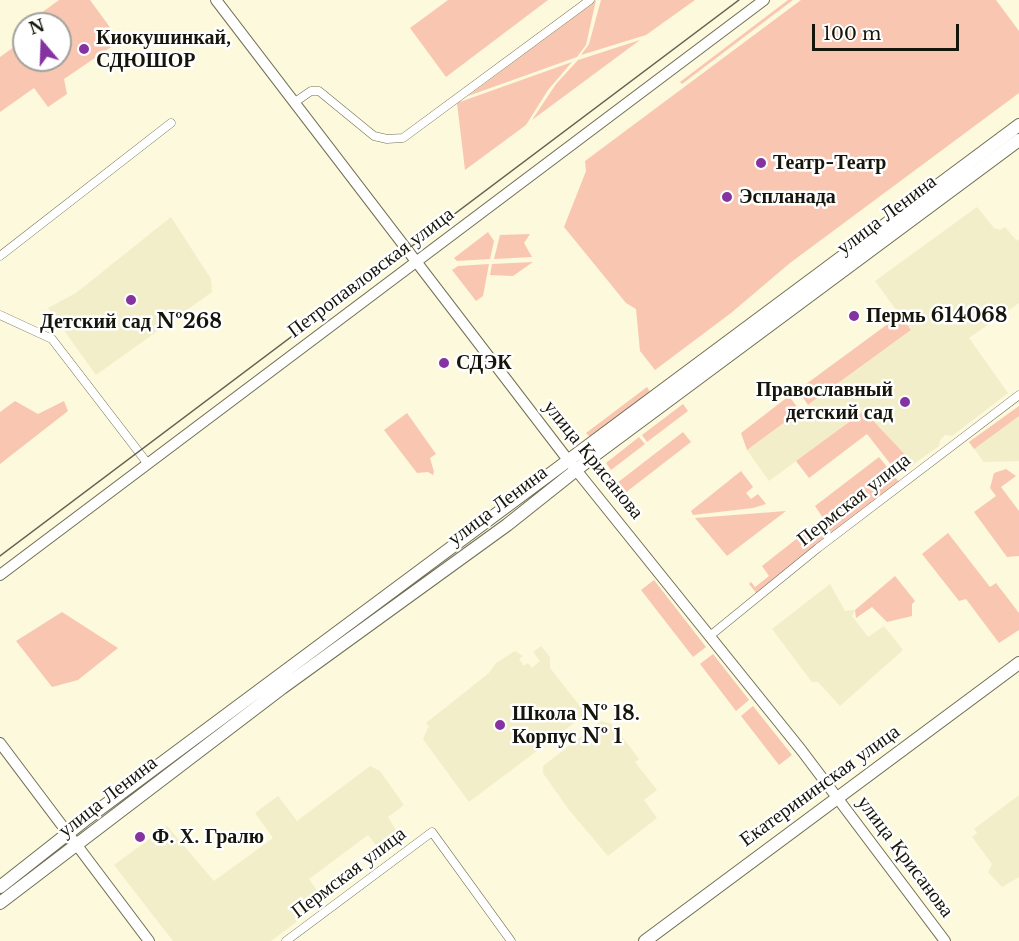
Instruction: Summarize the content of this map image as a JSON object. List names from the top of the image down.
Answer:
{
  "streets": {
    "main road": [
      "улица Ленина",
      "Петропавловская улица",
      "улица Крисанова",
      "Екатерининская улица"
    ],
    "street": ["Пермская улица"]
  },
  "crossings": [
    ["улица Ленина", "улица Крисанова"],
    ["Петропавловская улица", "улица Крисанова"],
    ["улица Крисанова", "Пермская улица"],
    ["улица Крисанова", "Екатерининская улица"]
  ],
  "places": [
    "Киокушинкай, СДЮШОР",
    "Театр-Театр",
    "Эспланада",
    "Детский сад №268",
    "Пермь 614068",
    "СДЭК",
    "Православный детский сад",
    "Школа № 18. Корпус № 1",
    "Ф. Х. Гралю"
  ],
  "scale_bar": "100 m",
  "north": "top"
}
